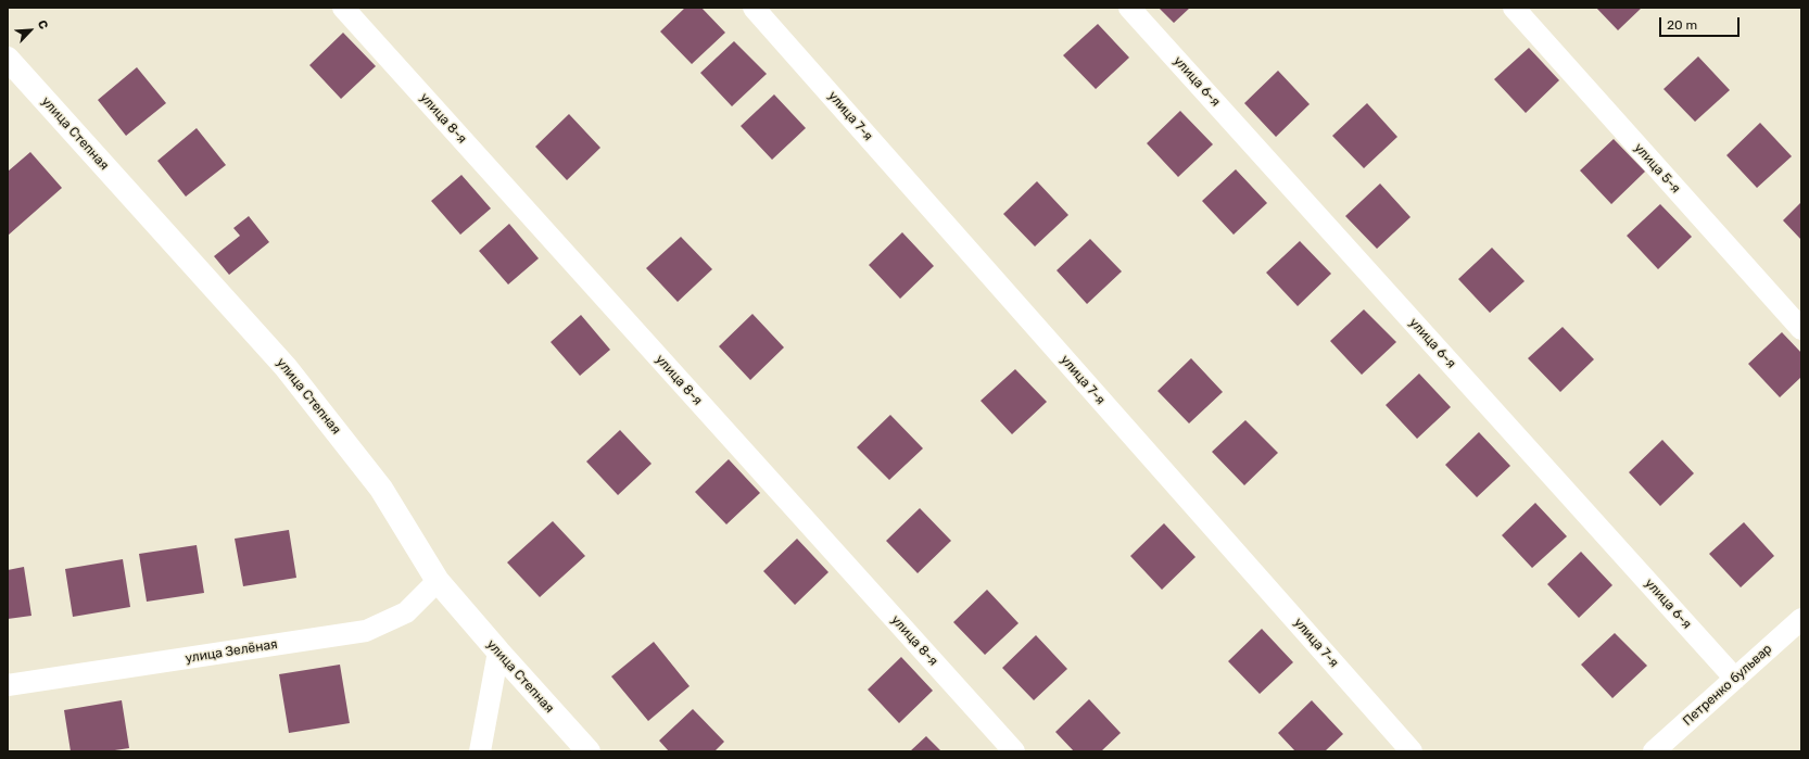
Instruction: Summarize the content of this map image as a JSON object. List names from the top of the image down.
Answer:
{
  "streets": {
    "street": [
      "улица 6-я",
      "улица 7-я",
      "улица 8-я",
      "улица Степная",
      "улица 5-я",
      "улица Зелёная",
      "Петренко бульвар"
    ]
  },
  "crossings": [
    ["улица 6-я", "Петренко бульвар"],
    ["улица Степная", "улица Зелёная"]
  ],
  "scale_bar": "20 m",
  "north": "top right"
}
